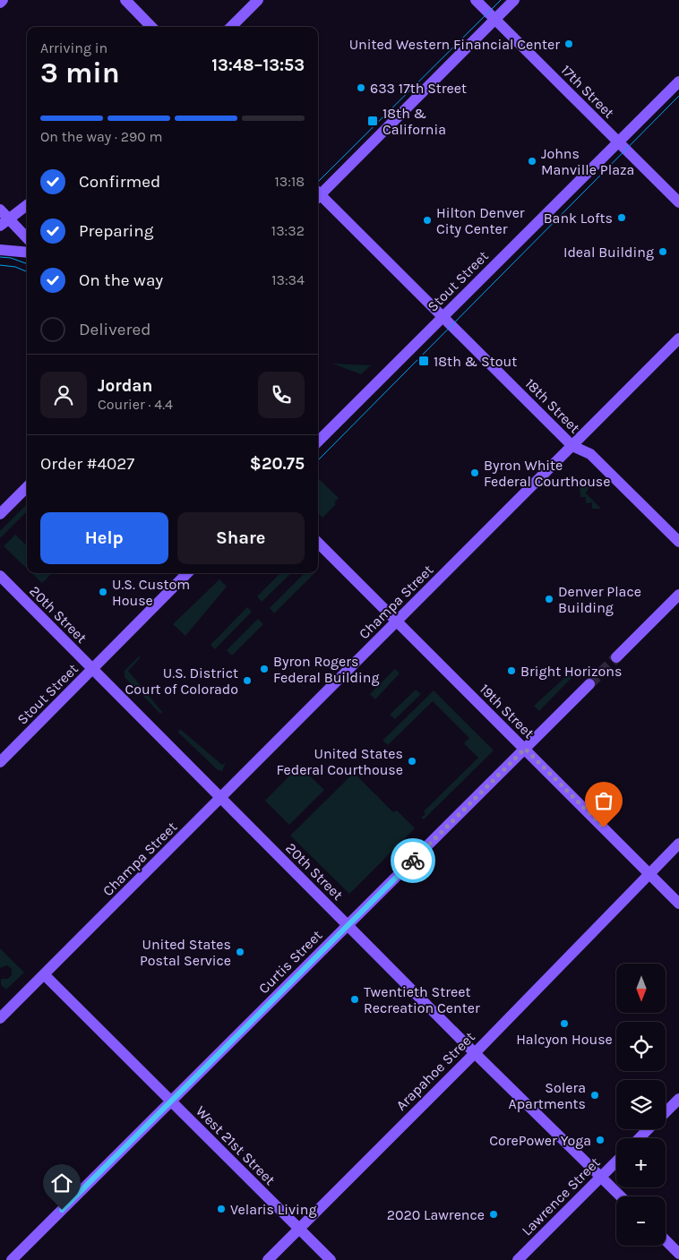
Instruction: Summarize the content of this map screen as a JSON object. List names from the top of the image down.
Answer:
{
  "streets": {
    "main road": [
      "17th Street",
      "Stout Street",
      "18th Street",
      "Champa Street",
      "20th Street",
      "19th Street",
      "Curtis Street",
      "Arapahoe Street",
      "West 21st Street",
      "Lawrence Street"
    ]
  },
  "crossings": [
    ["17th Street", "Stout Street"],
    ["Stout Street", "18th Street"],
    ["Stout Street", "20th Street"],
    ["18th Street", "Champa Street"],
    ["Champa Street", "20th Street"],
    ["Champa Street", "19th Street"],
    ["Champa Street", "West 21st Street"],
    ["20th Street", "Curtis Street"],
    ["20th Street", "Arapahoe Street"],
    ["20th Street", "Lawrence Street"],
    ["19th Street", "Curtis Street"],
    ["19th Street", "Arapahoe Street"],
    ["Curtis Street", "West 21st Street"],
    ["Arapahoe Street", "West 21st Street"]
  ],
  "places": {
    "other": [
      "United Western Financial Center",
      "633 17th Street",
      "Johns Manville Plaza",
      "Bank Lofts",
      "Hilton Denver City Center",
      "Ideal Building",
      "Byron White Federal Courthouse",
      "U.S. Custom House",
      "Denver Place Building",
      "Byron Rogers Federal Building",
      "Bright Horizons",
      "U.S. District Court of Colorado",
      "United States Federal Courthouse",
      "United States Postal Service",
      "Twentieth Street Recreation Center",
      "Halcyon House",
      "Solera Apartments",
      "CorePower Yoga",
      "Velaris Living",
      "2020 Lawrence"
    ],
    "transit": ["18th & California", "18th & Stout"]
  },
  "north": "bottom",
  "page": {
    "heading": ["3 min", "Arriving in", "13:48–13:53"],
    "panel": [
      "Jordan",
      "Courier · 4.4",
      "Order #4027",
      "$20.75"
    ],
    "bar": "On the way · 290 m",
    "list": [
      ["Confirmed", "13:18"],
      ["Preparing", "13:32"],
      ["On the way", "13:34"],
      "Delivered"
    ],
    "buttons": ["Help", "Share"],
    "map_buttons": ["+", "−"]
  }
}
